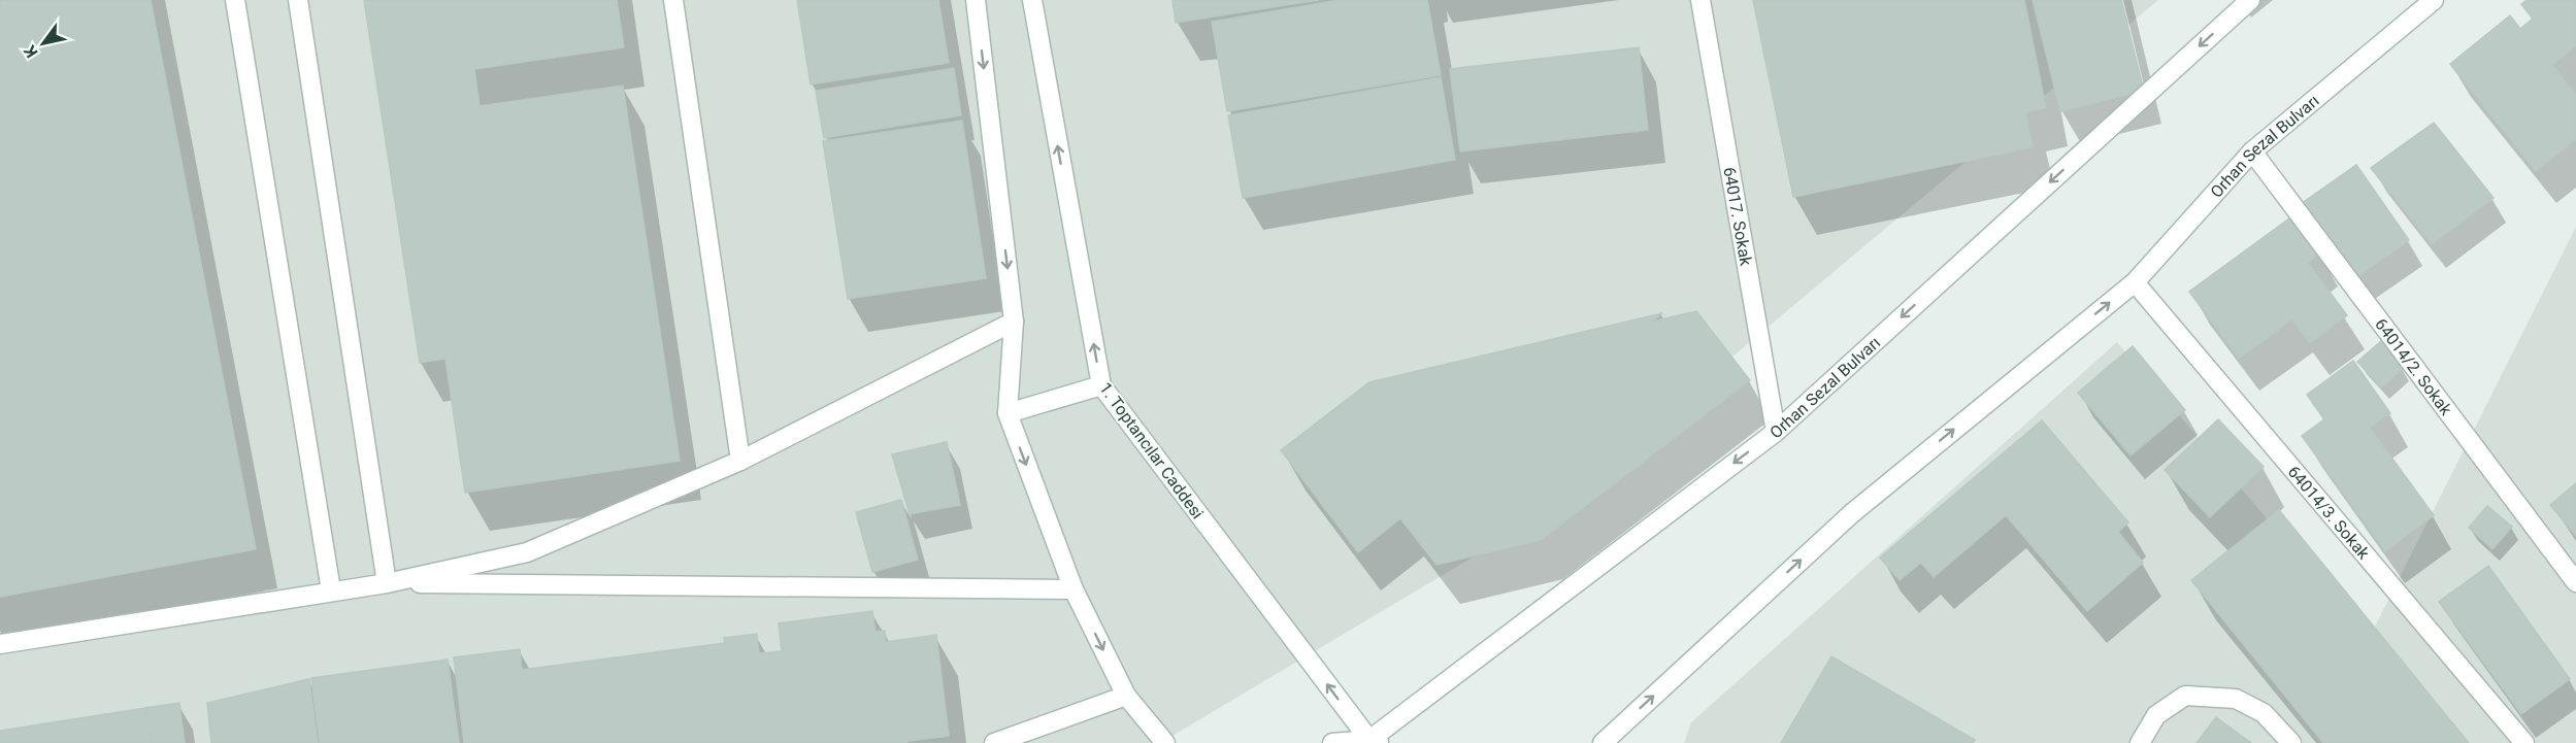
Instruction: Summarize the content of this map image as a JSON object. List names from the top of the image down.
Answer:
{
  "streets": {
    "street": [
      "Orhan Sezal Bulvarı",
      "64017. Sokak",
      "64014/2. Sokak",
      "1. Toptancılar Caddesi",
      "64014/3. Sokak"
    ]
  },
  "crossings": [
    ["Orhan Sezal Bulvarı", "64017. Sokak"],
    ["Orhan Sezal Bulvarı", "64014/2. Sokak"],
    ["Orhan Sezal Bulvarı", "1. Toptancılar Caddesi"],
    ["Orhan Sezal Bulvarı", "64014/3. Sokak"]
  ],
  "north": "bottom left"
}
